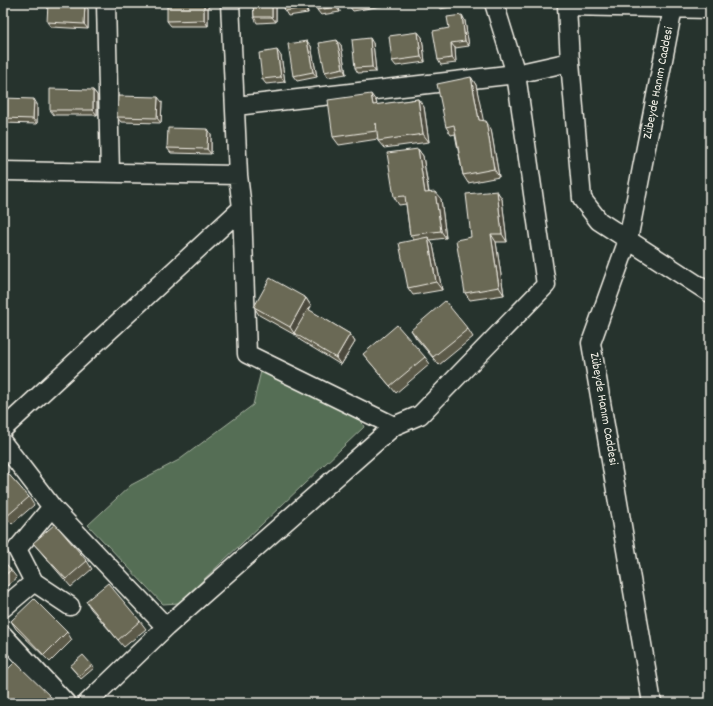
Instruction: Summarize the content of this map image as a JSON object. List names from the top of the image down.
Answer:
{
  "streets": {
    "street": ["Zübeyde Hanım Caddesi"]
  }
}
